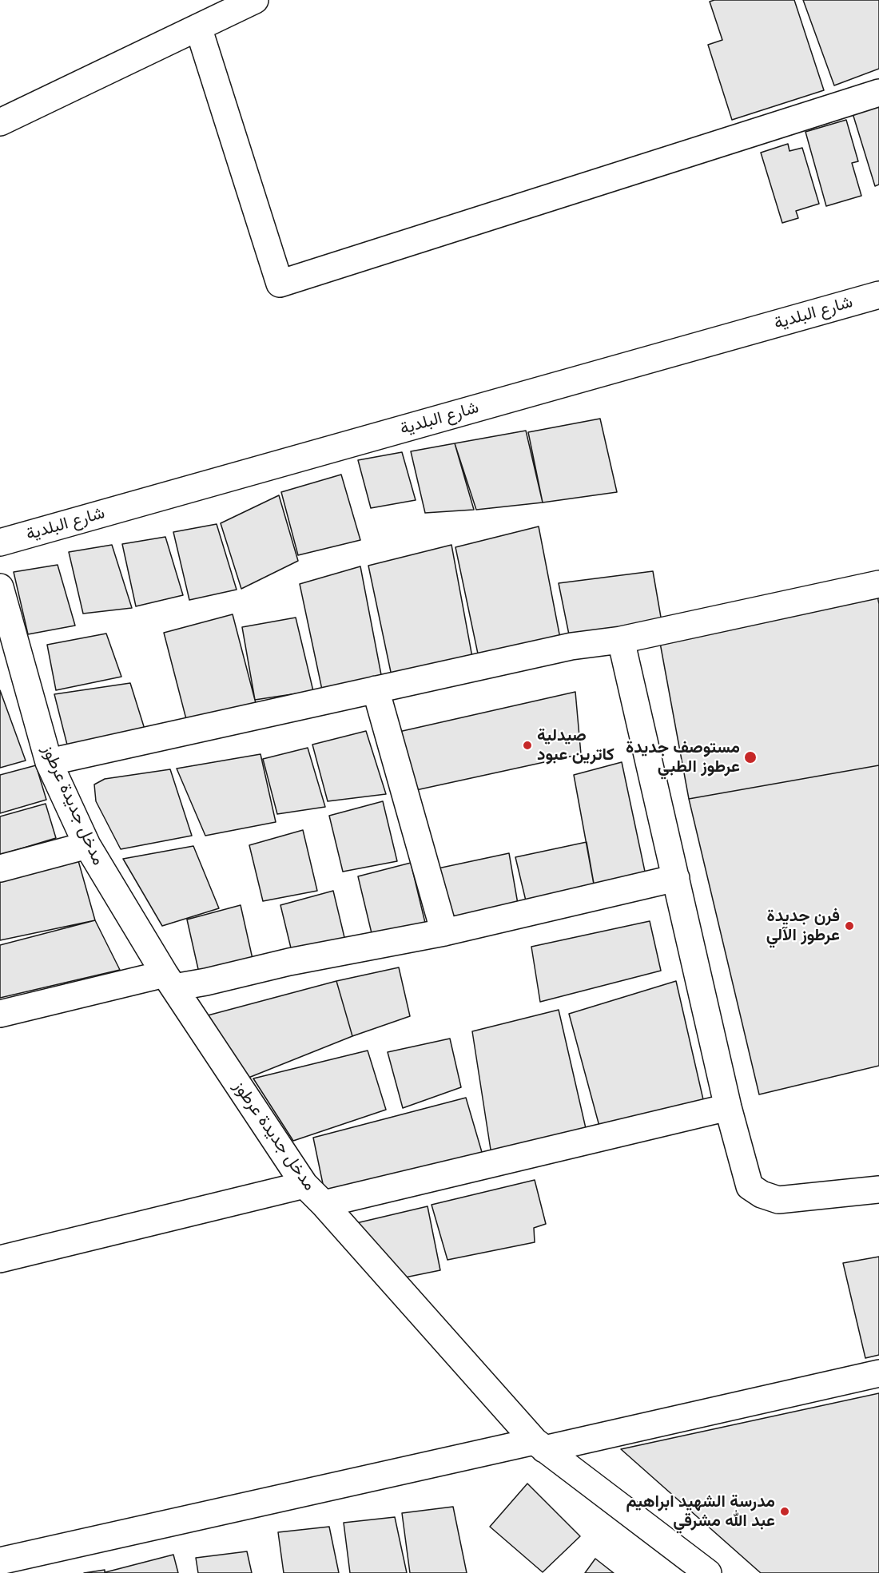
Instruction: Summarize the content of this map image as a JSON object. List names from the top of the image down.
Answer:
{
  "streets": {
    "street": ["شارع البلدية", "مدخل جديدة عرطوز"]
  },
  "places": [
    "صيدلية كاترين عبود",
    "مستوصف جديدة عرطوز الطبي",
    "فرن جديدة عرطوز الآلي",
    "مدرسة الشهيد ابراهيم عبد الله مشرقي"
  ]
}
